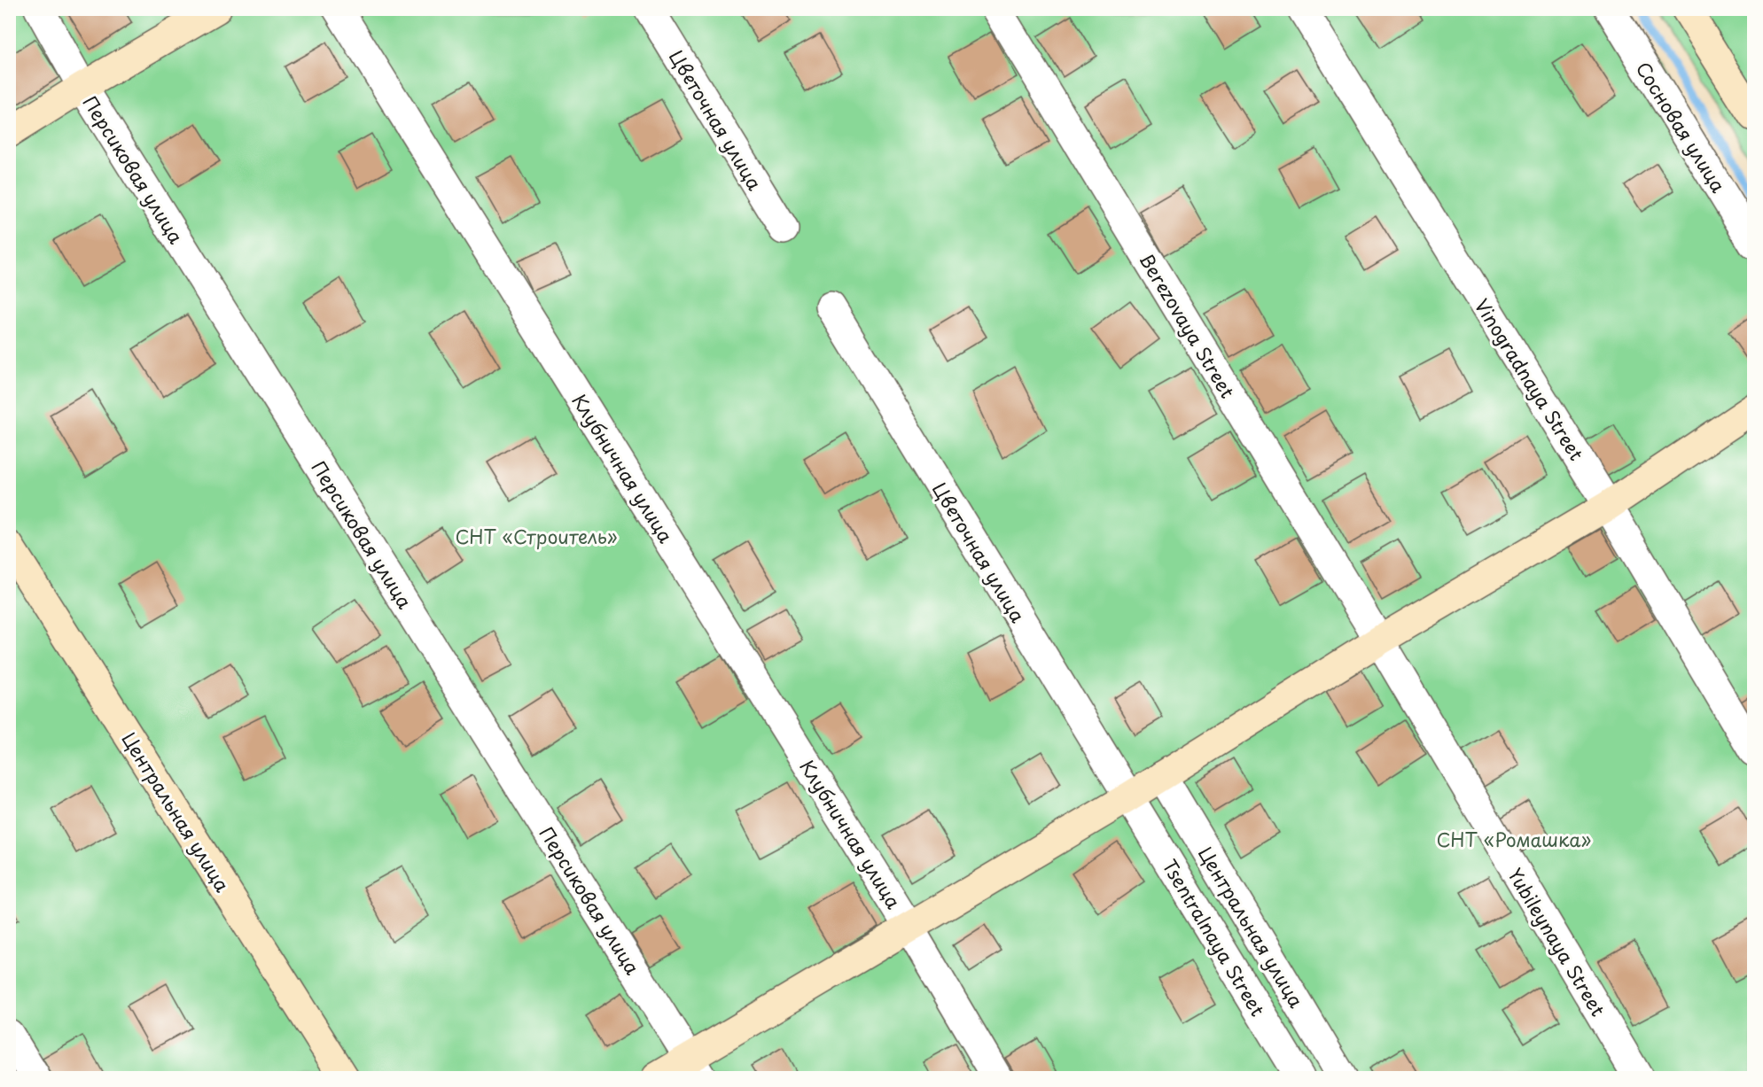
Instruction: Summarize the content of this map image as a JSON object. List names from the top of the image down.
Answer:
{
  "streets": {
    "street": [
      "Цветочная улица",
      "Сосновая улица",
      "Персиковая улица",
      "Berezovaya Street",
      "Vinogradnaya Street",
      "Клубничная улица",
      "Центральная улица",
      "Tsentralnaya Street",
      "Yubileynaya Street"
    ]
  },
  "crossings": [
    ["Цветочная улица", "Tsentralnaya Street"],
    ["Berezovaya Street", "Yubileynaya Street"]
  ],
  "parks": ["СНТ «Строитель»", "СНТ «Ромашка»"]
}
